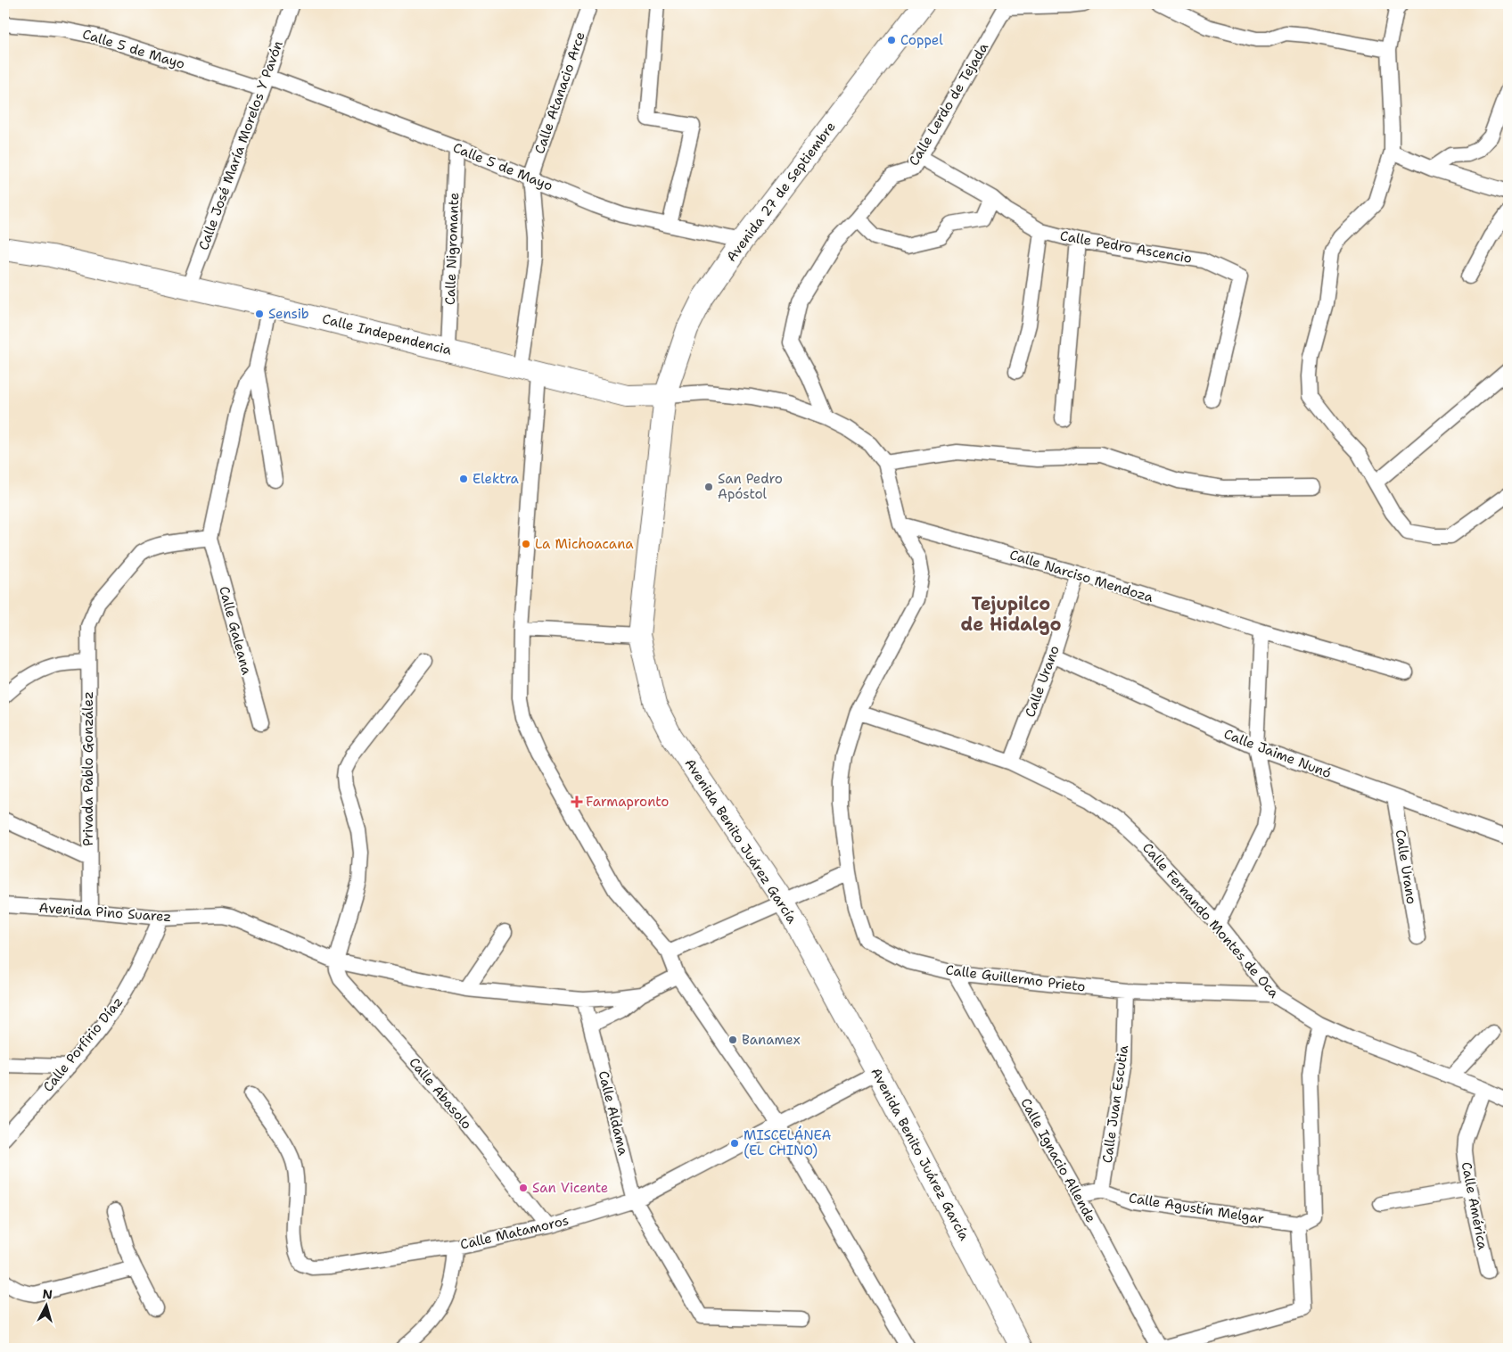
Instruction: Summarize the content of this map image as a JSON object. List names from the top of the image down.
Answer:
{
  "streets": {
    "main road": ["Avenida 27 de Septiembre", "Calle Independencia", "Avenida Benito Juárez García"],
    "street": [
      "Calle 5 de Mayo",
      "Calle Atanacio Arce",
      "Calle Lerdo de Tejada",
      "Calle José María Morelos Y Pavón",
      "Calle Pedro Ascencio",
      "Calle Nigromante",
      "Calle Narciso Mendoza",
      "Calle Galeana",
      "Calle Urano",
      "Calle Jaime Nunó",
      "Privada Pablo González",
      "Avenida Pino Suarez",
      "Calle Fernando Montes de Oca",
      "Calle Guillermo Prieto",
      "Calle Porfirio Díaz",
      "Calle Abasolo",
      "Calle Juan Escutia",
      "Calle Aldama",
      "Calle Ignacio Allende",
      "Calle América",
      "Calle Agustín Melgar",
      "Calle Matamoros"
    ]
  },
  "crossings": [
    ["Calle 5 de Mayo", "Calle Atanacio Arce"],
    ["Calle 5 de Mayo", "Calle José María Morelos Y Pavón"],
    ["Calle 5 de Mayo", "Avenida 27 de Septiembre"],
    ["Calle 5 de Mayo", "Calle Nigromante"],
    ["Calle Atanacio Arce", "Calle Independencia"],
    ["Calle Atanacio Arce", "Calle Matamoros"],
    ["Calle Lerdo de Tejada", "Calle Pedro Ascencio"],
    ["Calle José María Morelos Y Pavón", "Calle Independencia"],
    ["Avenida 27 de Septiembre", "Calle Independencia"],
    ["Avenida 27 de Septiembre", "Avenida Benito Juárez García"],
    ["Calle Nigromante", "Calle Independencia"],
    ["Calle Independencia", "Avenida Benito Juárez García"],
    ["Calle Narciso Mendoza", "Calle Urano"],
    ["Calle Narciso Mendoza", "Calle Guillermo Prieto"],
    ["Calle Galeana", "Privada Pablo González"],
    ["Calle Urano", "Calle Jaime Nunó"],
    ["Calle Urano", "Calle Fernando Montes de Oca"],
    ["Privada Pablo González", "Avenida Pino Suarez"],
    ["Avenida Benito Juárez García", "Calle Matamoros"],
    ["Avenida Pino Suarez", "Calle Porfirio Díaz"],
    ["Avenida Pino Suarez", "Calle Abasolo"],
    ["Avenida Pino Suarez", "Calle Aldama"],
    ["Calle Fernando Montes de Oca", "Calle Guillermo Prieto"],
    ["Calle Fernando Montes de Oca", "Calle América"],
    ["Calle Guillermo Prieto", "Calle Juan Escutia"],
    ["Calle Guillermo Prieto", "Calle Ignacio Allende"],
    ["Calle Abasolo", "Calle Matamoros"],
    ["Calle Juan Escutia", "Calle Agustín Melgar"],
    ["Calle Aldama", "Calle Matamoros"]
  ],
  "districts": ["Tejupilco de Hidalgo"],
  "places": {
    "other": [
      "Coppel",
      "Sensib",
      "Elektra",
      "San Pedro Apóstol",
      "La Michoacana",
      "Banamex",
      "MISCELÁNEA (EL CHINO)",
      "San Vicente"
    ],
    "health": ["Farmapronto"]
  },
  "north": "top"
}
